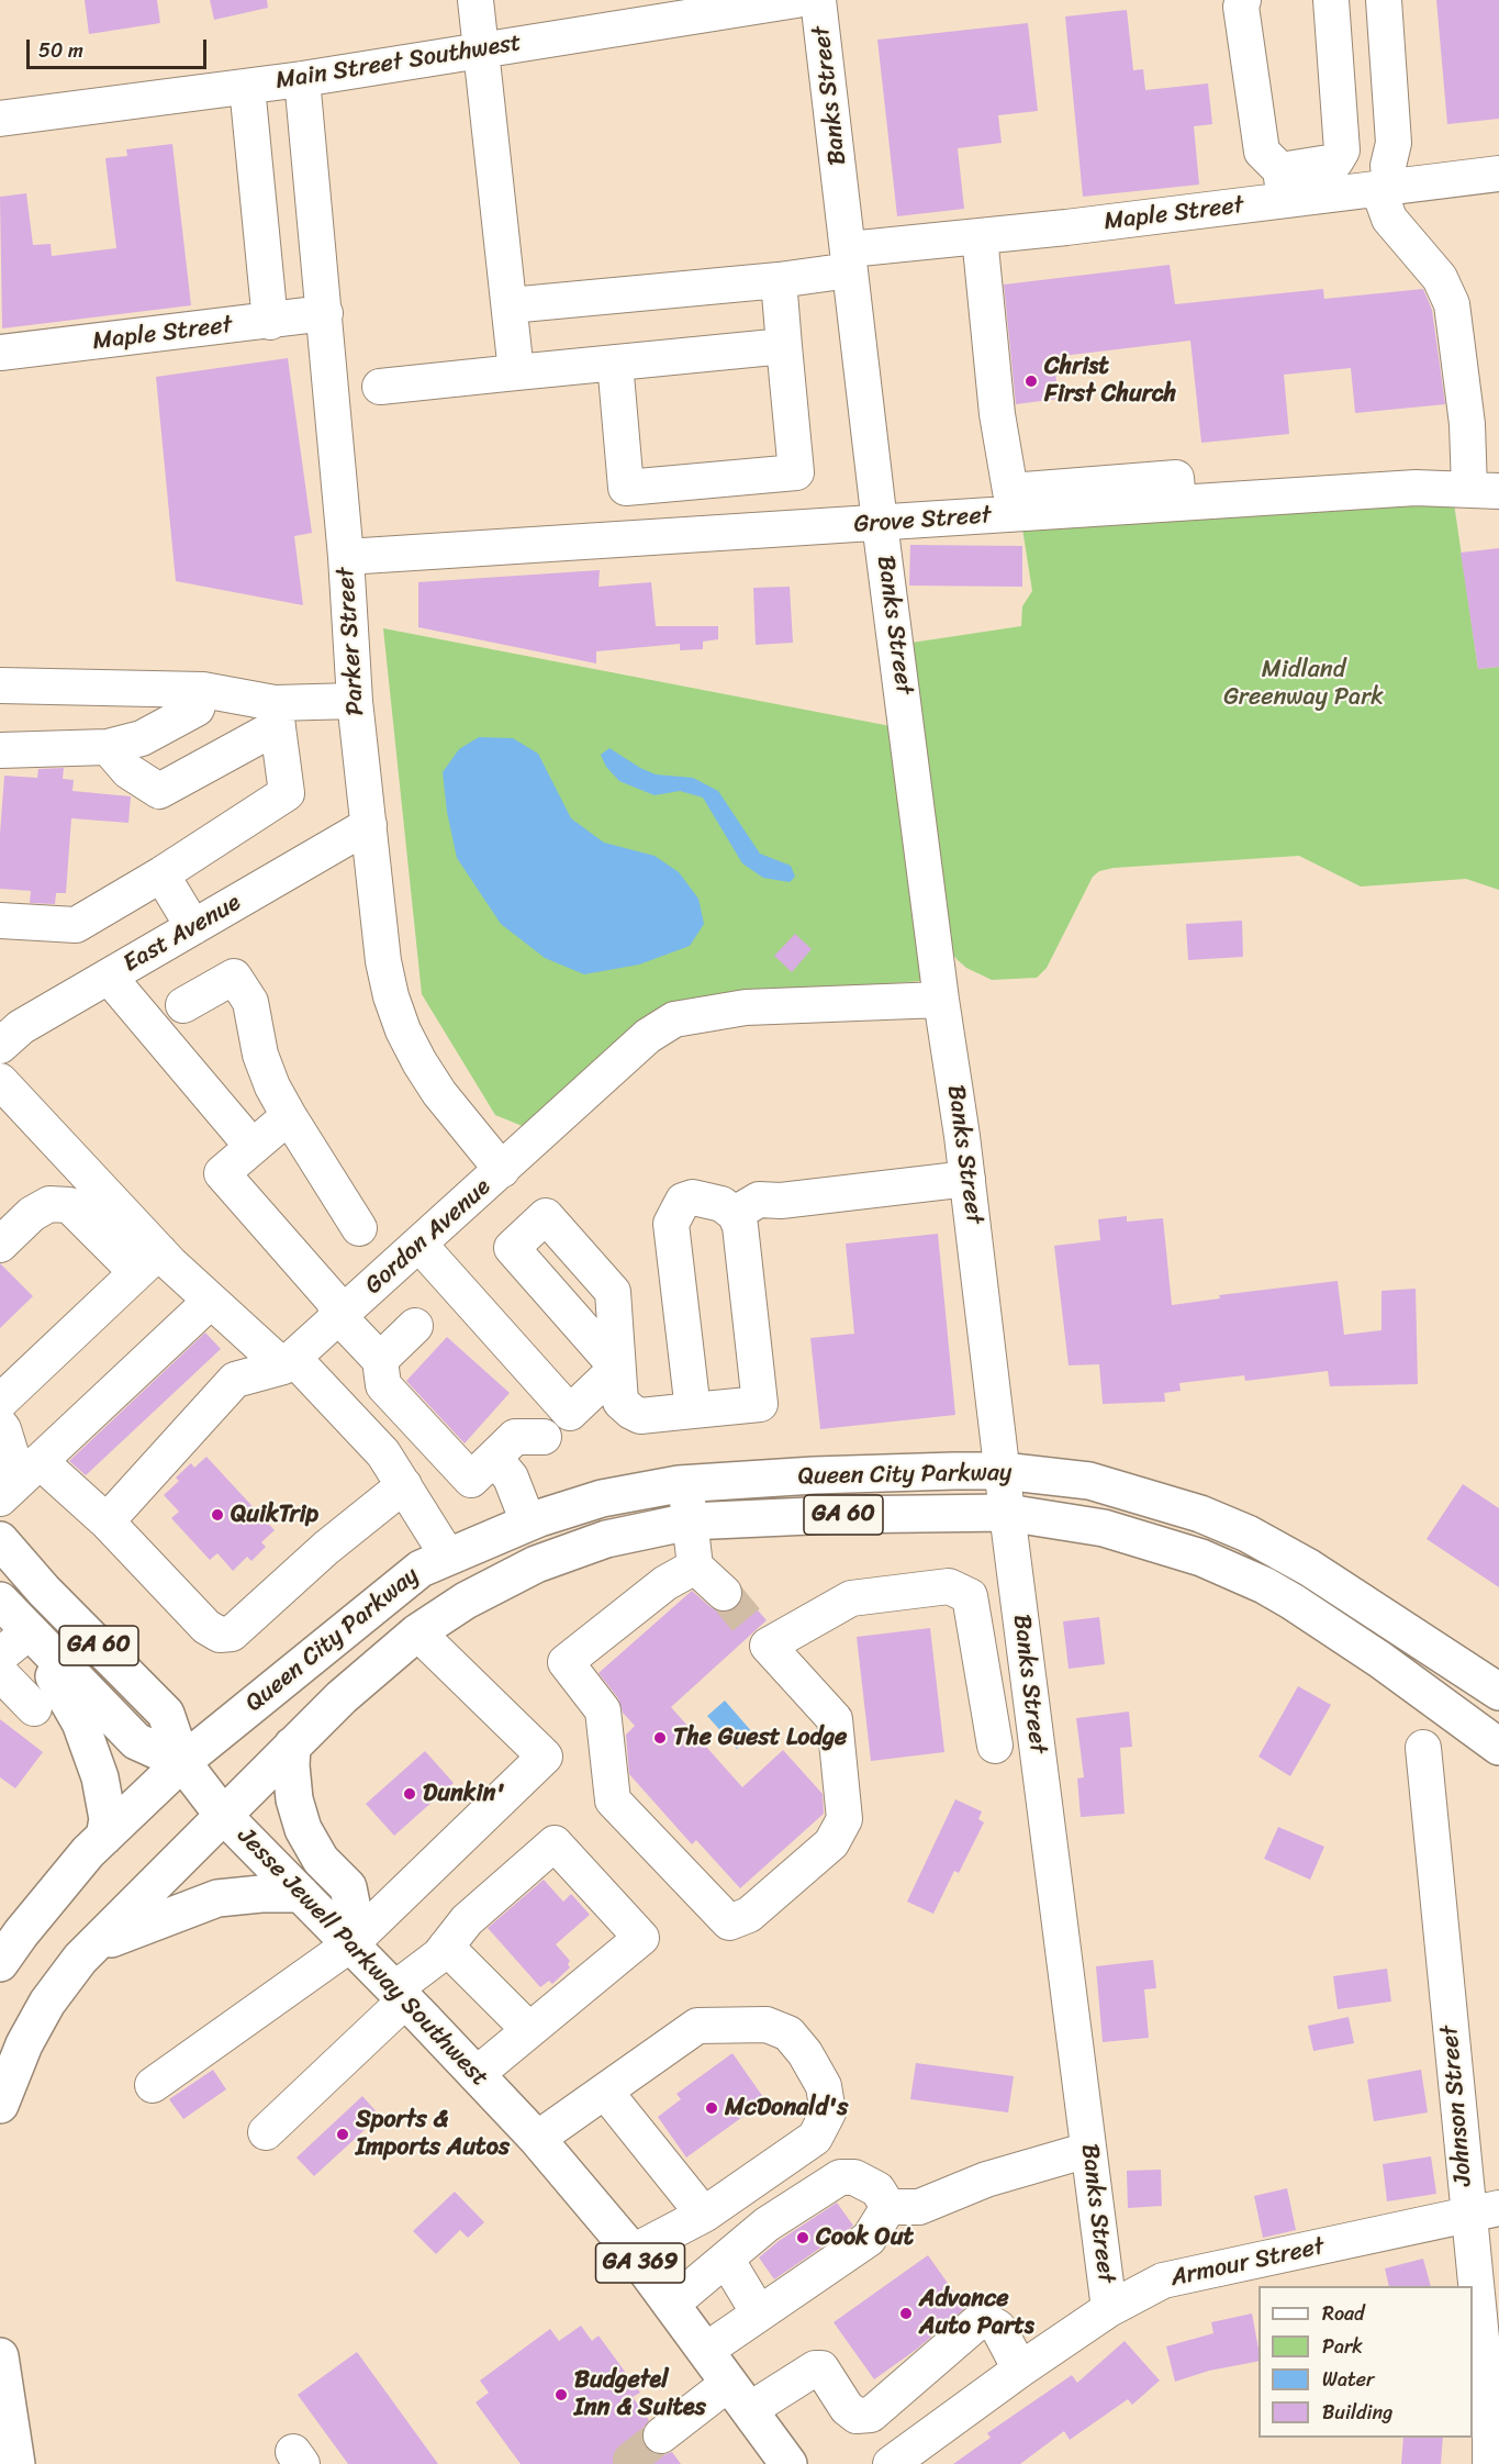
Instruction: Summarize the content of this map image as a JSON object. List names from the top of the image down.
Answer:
{
  "streets": {
    "main road": [
      "Queen City Parkway",
      "GA 60",
      "Jesse Jewell Parkway Southwest",
      "GA 369"
    ],
    "street": [
      "Main Street Southwest",
      "Banks Street",
      "Maple Street",
      "Grove Street",
      "Parker Street",
      "East Avenue",
      "Gordon Avenue",
      "Johnson Street",
      "Armour Street"
    ]
  },
  "crossings": [
    ["Main Street Southwest", "Parker Street"],
    ["Banks Street", "Maple Street"],
    ["Banks Street", "Grove Street"],
    ["Banks Street", "Gordon Avenue"],
    ["Banks Street", "Queen City Parkway"],
    ["Banks Street", "Armour Street"],
    ["Maple Street", "Parker Street"],
    ["Grove Street", "Parker Street"],
    ["Parker Street", "East Avenue"],
    ["Parker Street", "Gordon Avenue"],
    ["Queen City Parkway", "Jesse Jewell Parkway Southwest"],
    ["Johnson Street", "Armour Street"]
  ],
  "parks": ["Midland Greenway Park"],
  "places": [
    "Christ First Church",
    "QuikTrip",
    "The Guest Lodge",
    "Dunkin'",
    "McDonald's",
    "Sports & Imports Autos",
    "Cook Out",
    "Advance Auto Parts",
    "Budgetel Inn & Suites"
  ],
  "legend": [
    "Road",
    "Park",
    "Water",
    "Building"
  ],
  "scale_bar": "50 m"
}
